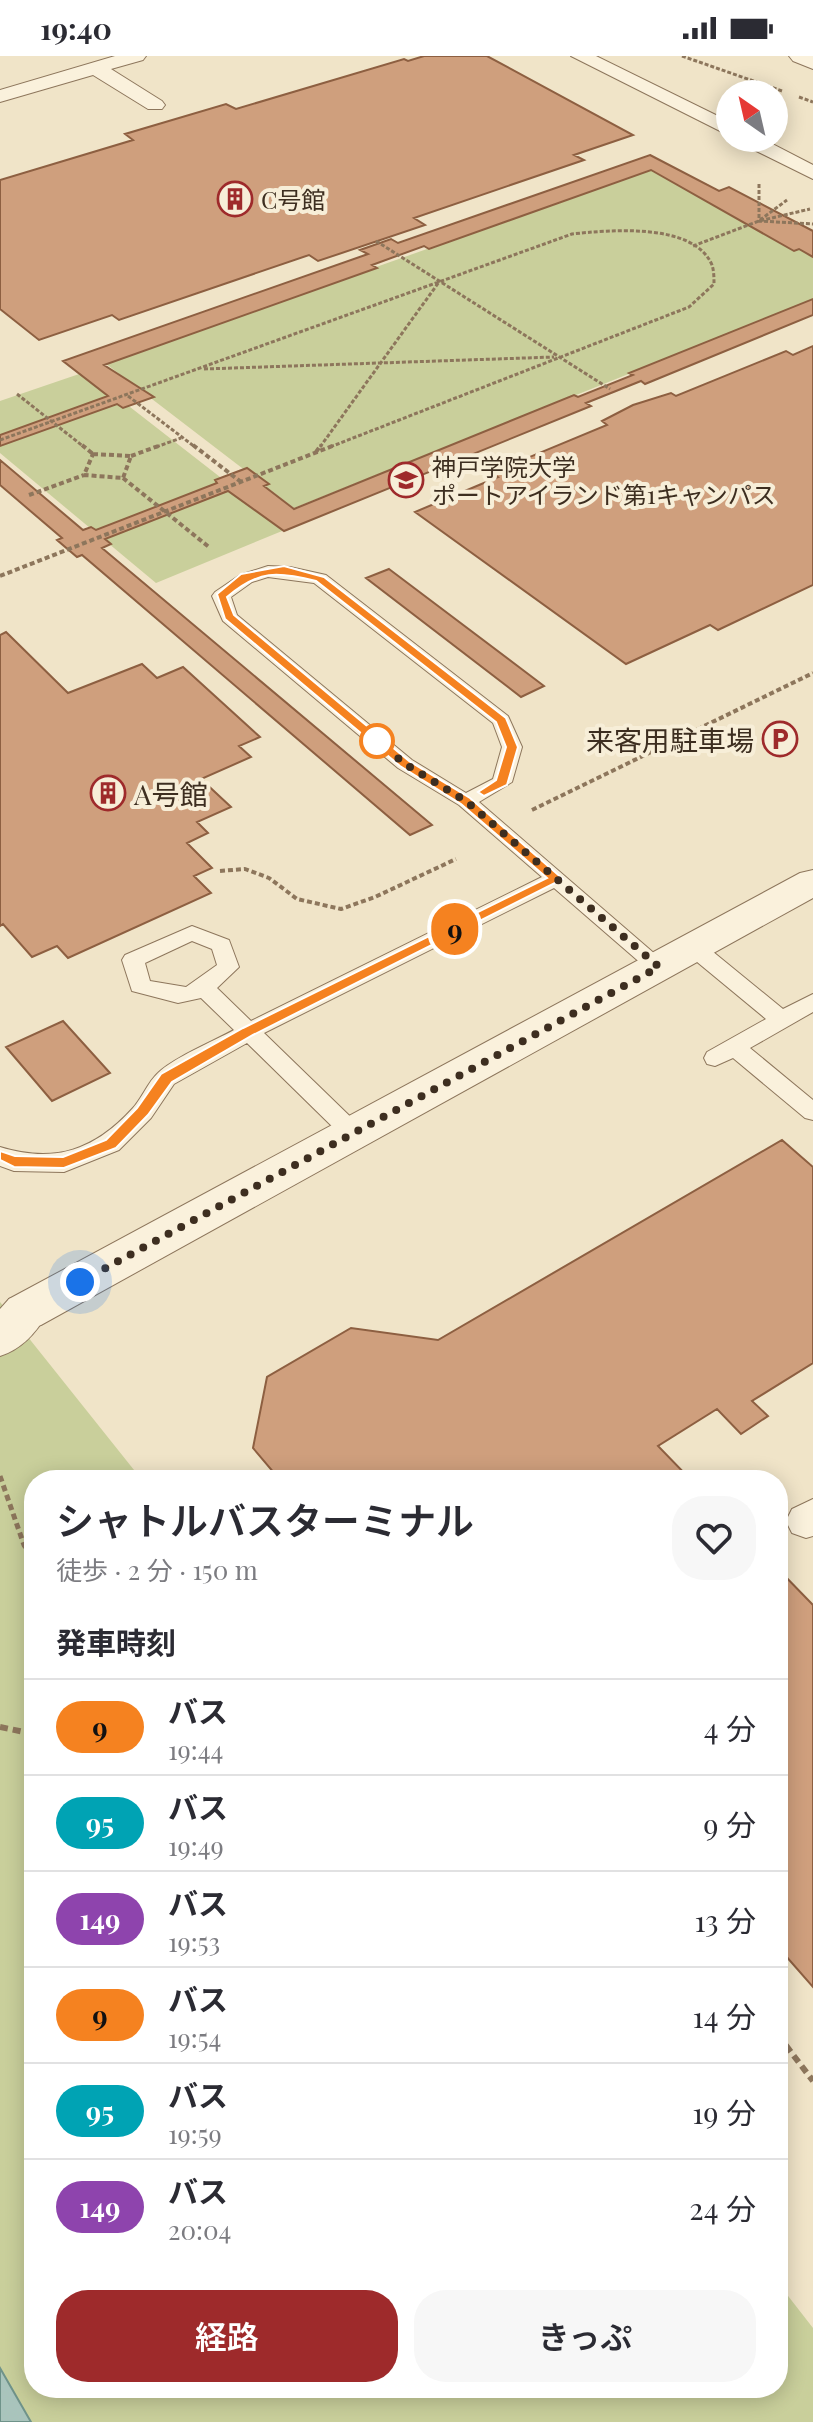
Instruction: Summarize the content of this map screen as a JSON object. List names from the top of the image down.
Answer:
{
  "places": {
    "building": ["C号館", "A号館"],
    "school or university": ["神戸学院大学 ポートアイランド第1キャンパス"],
    "parking": ["来客用駐車場"]
  },
  "lines": ["bus line 9"],
  "north": "top left",
  "page": {
    "status": "19:40",
    "on_map": "9",
    "heading": [
      ["シャトルバスターミナル", "徒歩 · 2 分 · 150 m"],
      "発車時刻"
    ],
    "list": [
      {
        "mark": "9",
        "name": "バス",
        "note": "19:44",
        "value": "4 分"
      },
      {
        "mark": "95",
        "name": "バス",
        "note": "19:49",
        "value": "9 分"
      },
      {
        "mark": "149",
        "name": "バス",
        "note": "19:53",
        "value": "13 分"
      },
      {
        "mark": "9",
        "name": "バス",
        "note": "19:54",
        "value": "14 分"
      },
      {
        "mark": "95",
        "name": "バス",
        "note": "19:59",
        "value": "19 分"
      },
      {
        "mark": "149",
        "name": "バス",
        "note": "20:04",
        "value": "24 分"
      }
    ],
    "buttons": ["経路", "きっぷ"]
  }
}
